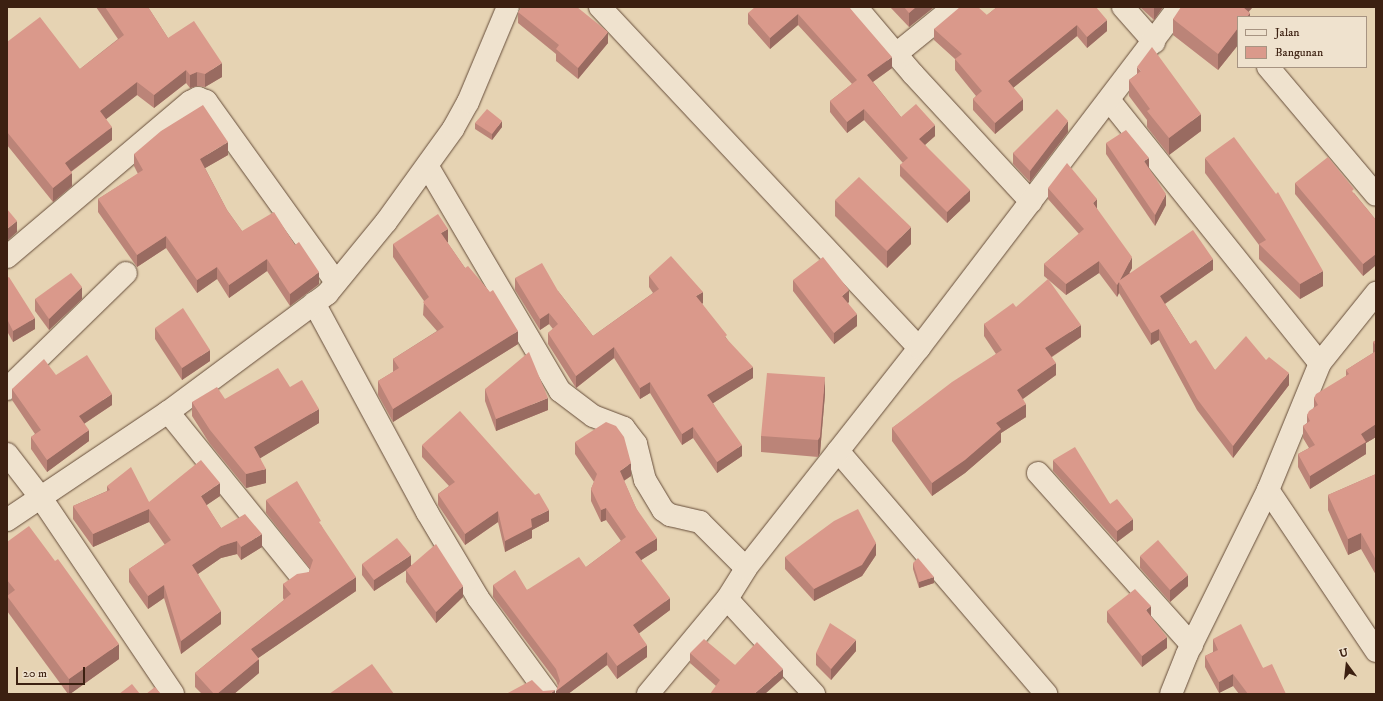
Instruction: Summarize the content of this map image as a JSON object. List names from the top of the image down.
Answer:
{
  "legend": ["Jalan", "Bangunan"],
  "scale_bar": "20 m",
  "north": "top"
}
